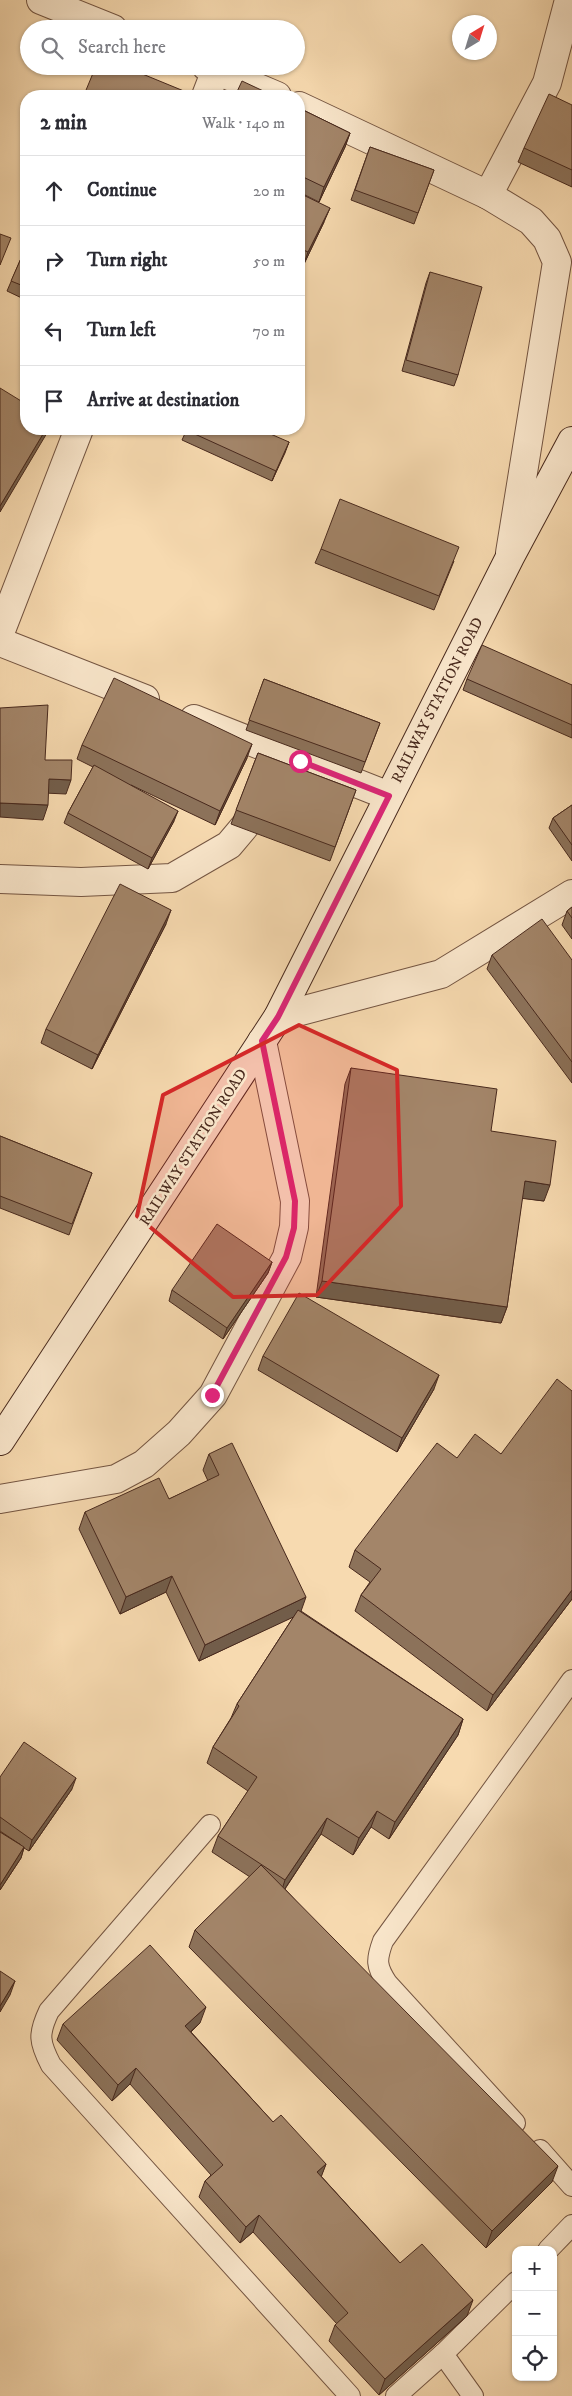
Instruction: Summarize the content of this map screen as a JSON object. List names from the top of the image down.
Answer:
{
  "streets": {
    "street": ["RAILWAY STATION ROAD"]
  },
  "north": "top right",
  "page": {
    "search": "Search here",
    "heading": ["2 min", "Walk · 140 m"],
    "list": [
      ["Continue", "20 m"],
      ["Turn right", "50 m"],
      ["Turn left", "70 m"],
      "Arrive at destination"
    ],
    "map_buttons": ["+", "−"]
  }
}
